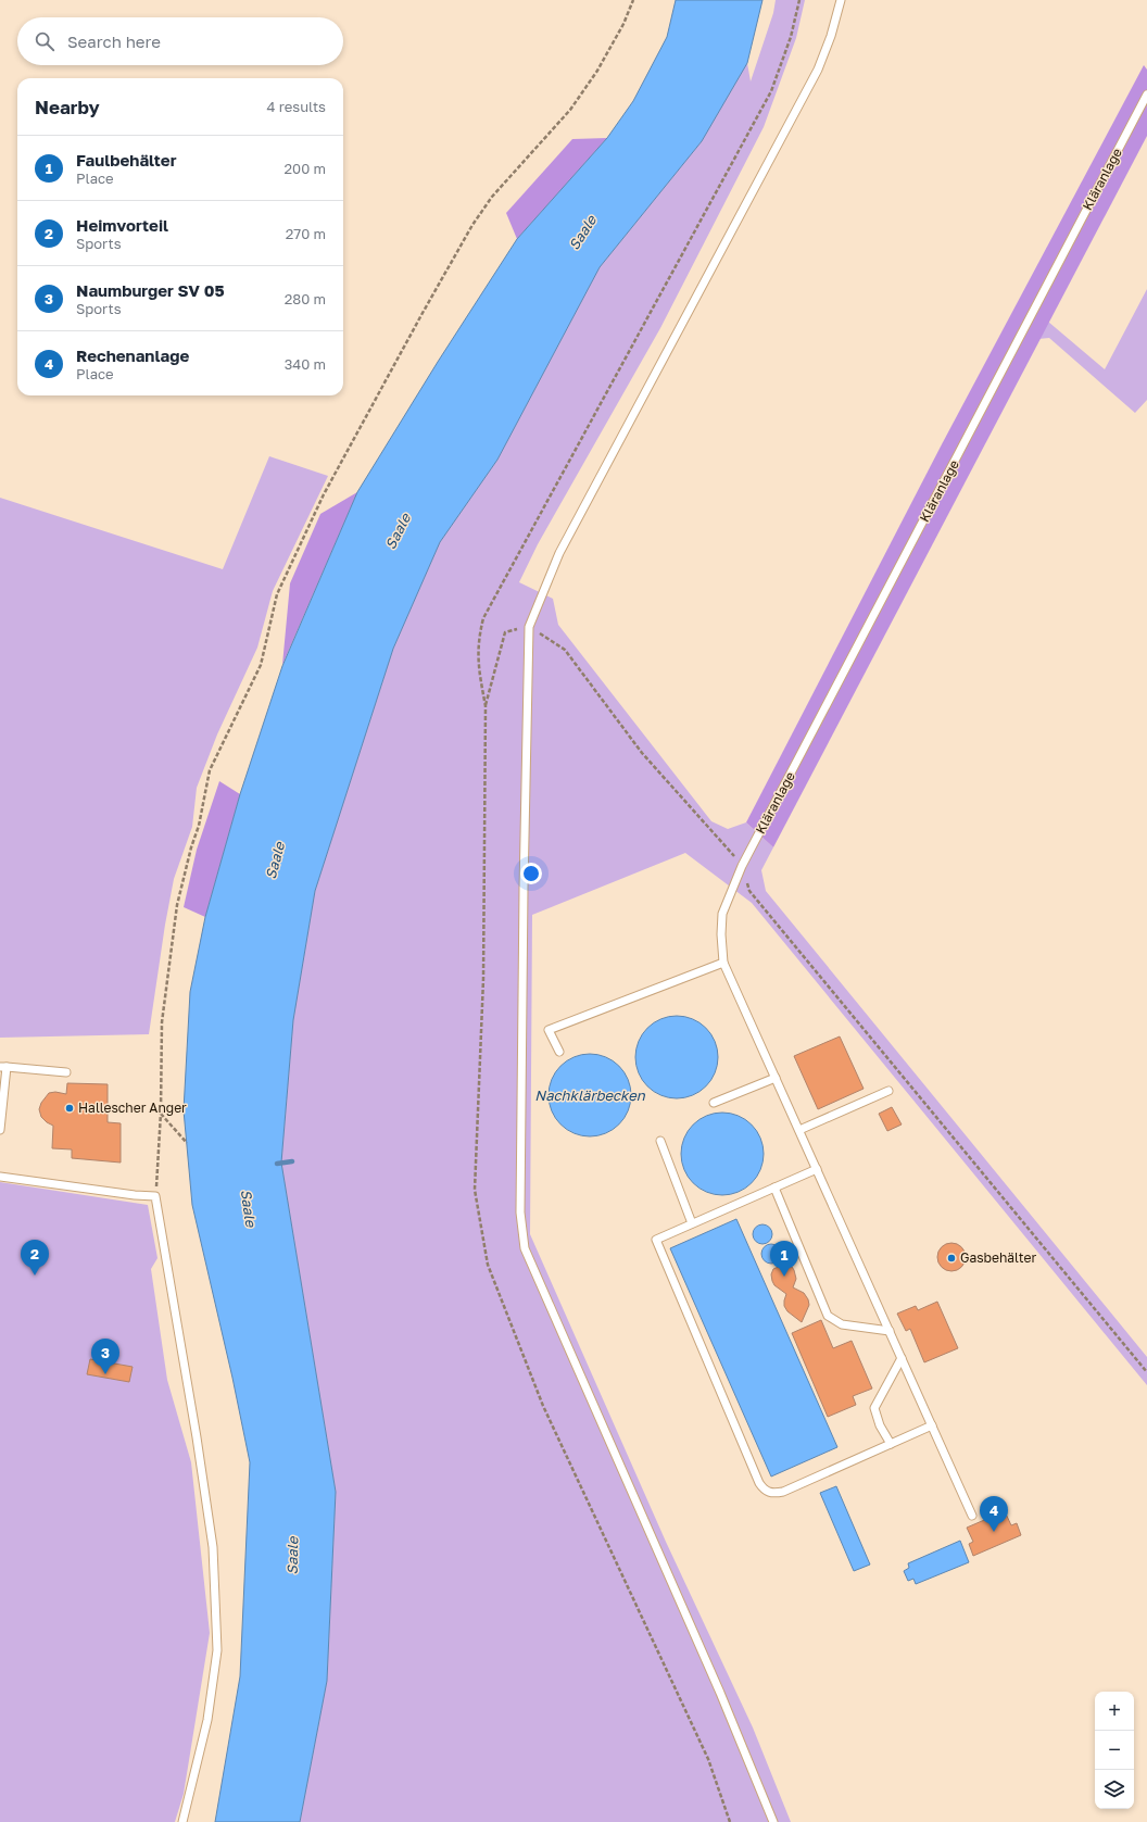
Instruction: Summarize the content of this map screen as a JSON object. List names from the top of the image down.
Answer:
{
  "streets": {
    "lane": ["Kläranlage"]
  },
  "water": ["Saale", "Nachklärbecken"],
  "places": ["Hallescher Anger", "Gasbehälter"],
  "page": {
    "search": "Search here",
    "heading": ["Nearby", "4 results"],
    "list": [
      {
        "mark": "1",
        "name": "Faulbehälter",
        "note": "Place",
        "value": "200 m"
      },
      {
        "mark": "2",
        "name": "Heimvorteil",
        "note": "Sports",
        "value": "270 m"
      },
      {
        "mark": "3",
        "name": "Naumburger SV 05",
        "note": "Sports",
        "value": "280 m"
      },
      {
        "mark": "4",
        "name": "Rechenanlage",
        "note": "Place",
        "value": "340 m"
      }
    ],
    "pins": [
      "2",
      "1",
      "3",
      "4"
    ],
    "map_buttons": ["+", "−"]
  }
}
